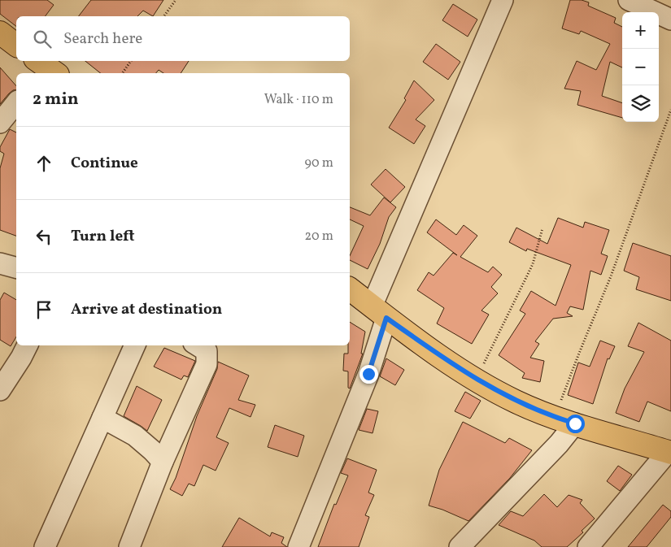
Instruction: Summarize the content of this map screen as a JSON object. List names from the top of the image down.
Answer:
{
  "page": {
    "map_buttons": ["+", "−"],
    "search": "Search here",
    "heading": ["2 min", "Walk · 110 m"],
    "list": [
      ["Continue", "90 m"],
      ["Turn left", "20 m"],
      "Arrive at destination"
    ]
  }
}
